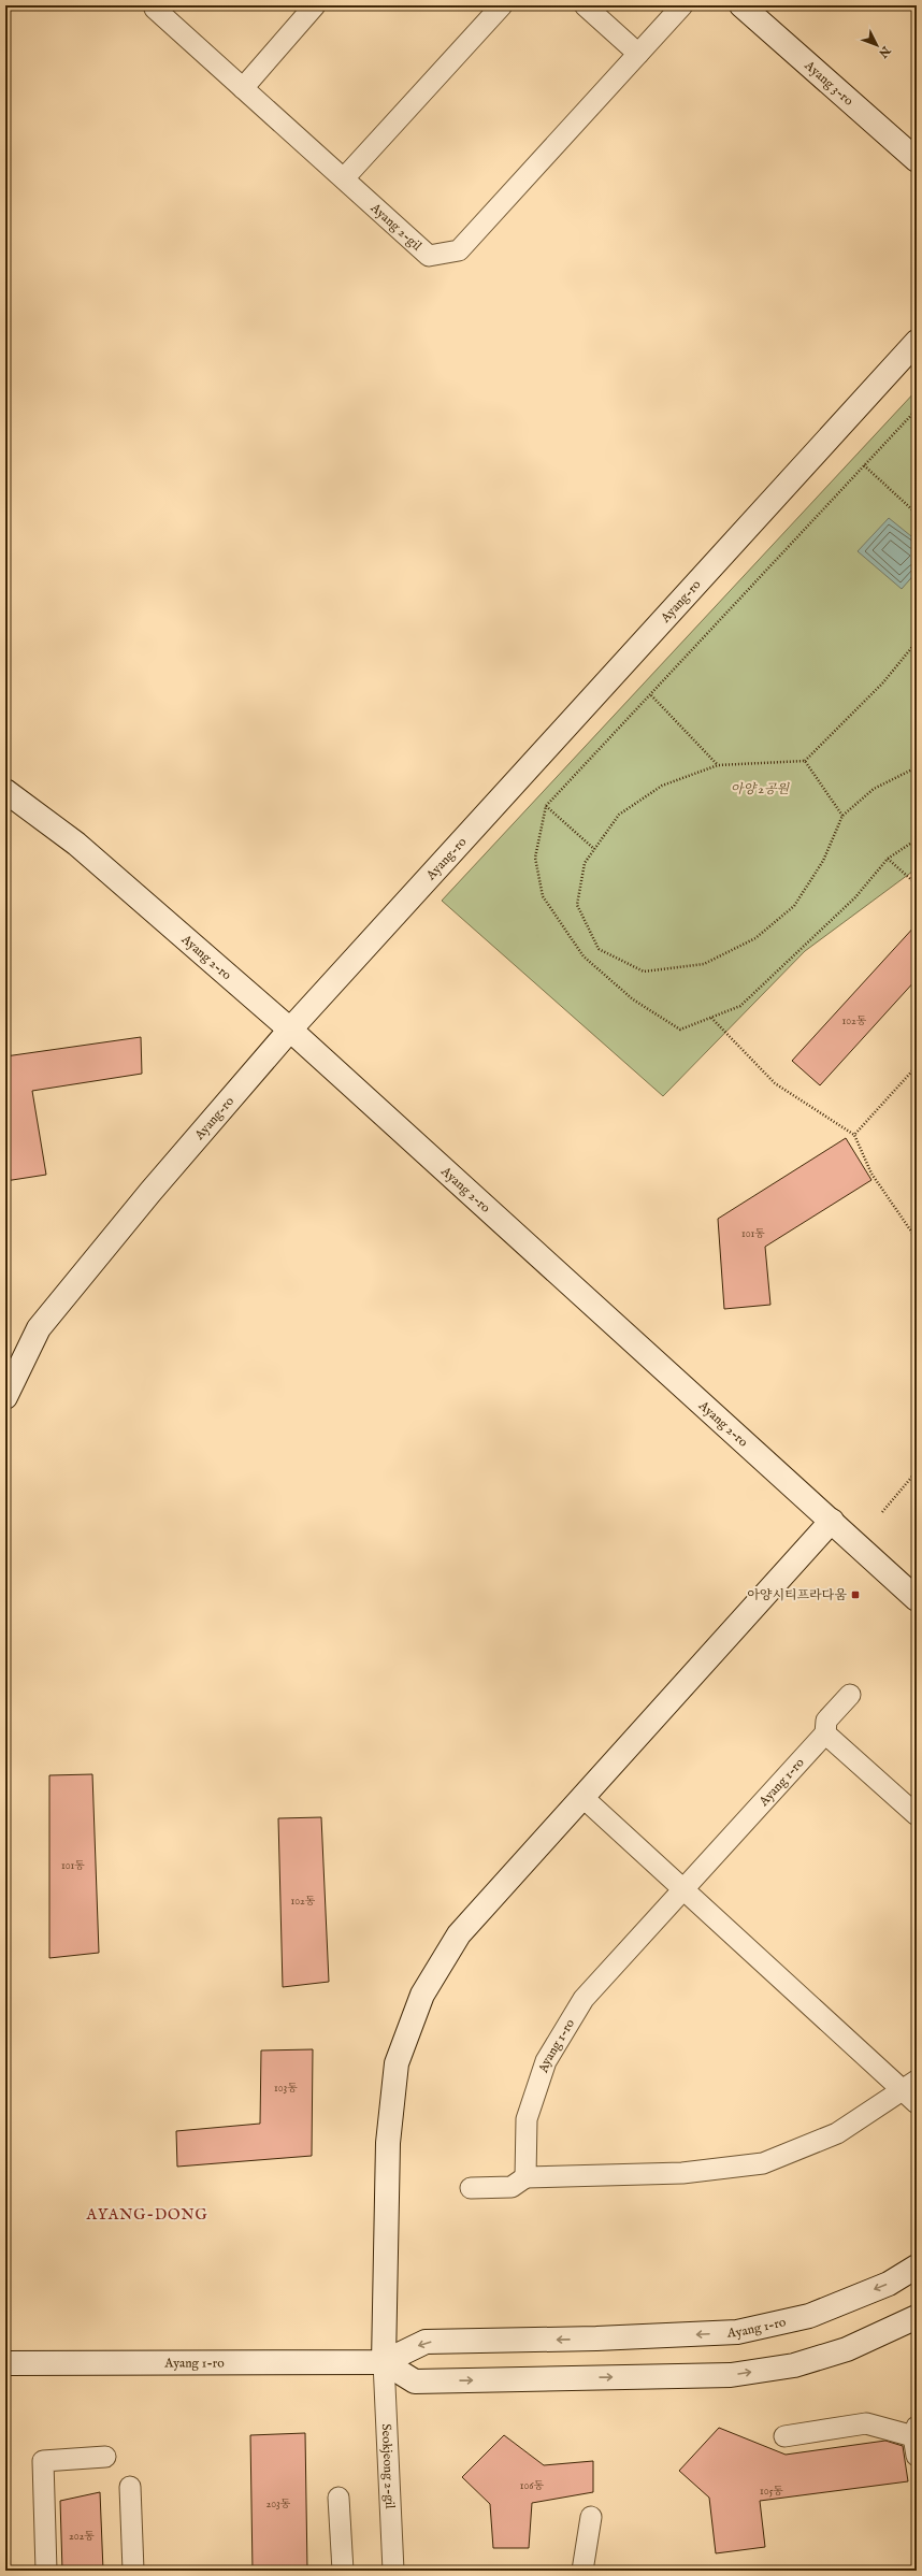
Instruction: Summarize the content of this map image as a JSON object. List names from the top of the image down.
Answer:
{
  "streets": {
    "street": [
      "Ayang 3-ro",
      "Ayang 2-gil",
      "Ayang-ro",
      "Ayang 2-ro",
      "Ayang 1-ro",
      "Seokjeong 2-gil"
    ]
  },
  "crossings": [
    ["Ayang-ro", "Ayang 2-ro"],
    ["Ayang 1-ro", "Seokjeong 2-gil"]
  ],
  "districts": ["AYANG-DONG"],
  "parks": ["아양 2공원"],
  "places": {
    "transit": ["아양시티프라다움"]
  },
  "house_numbers": [
    "102동",
    "101동",
    "101동",
    "102동",
    "103동",
    "106동",
    "105동",
    "203동",
    "202동"
  ],
  "north": "bottom right"
}
